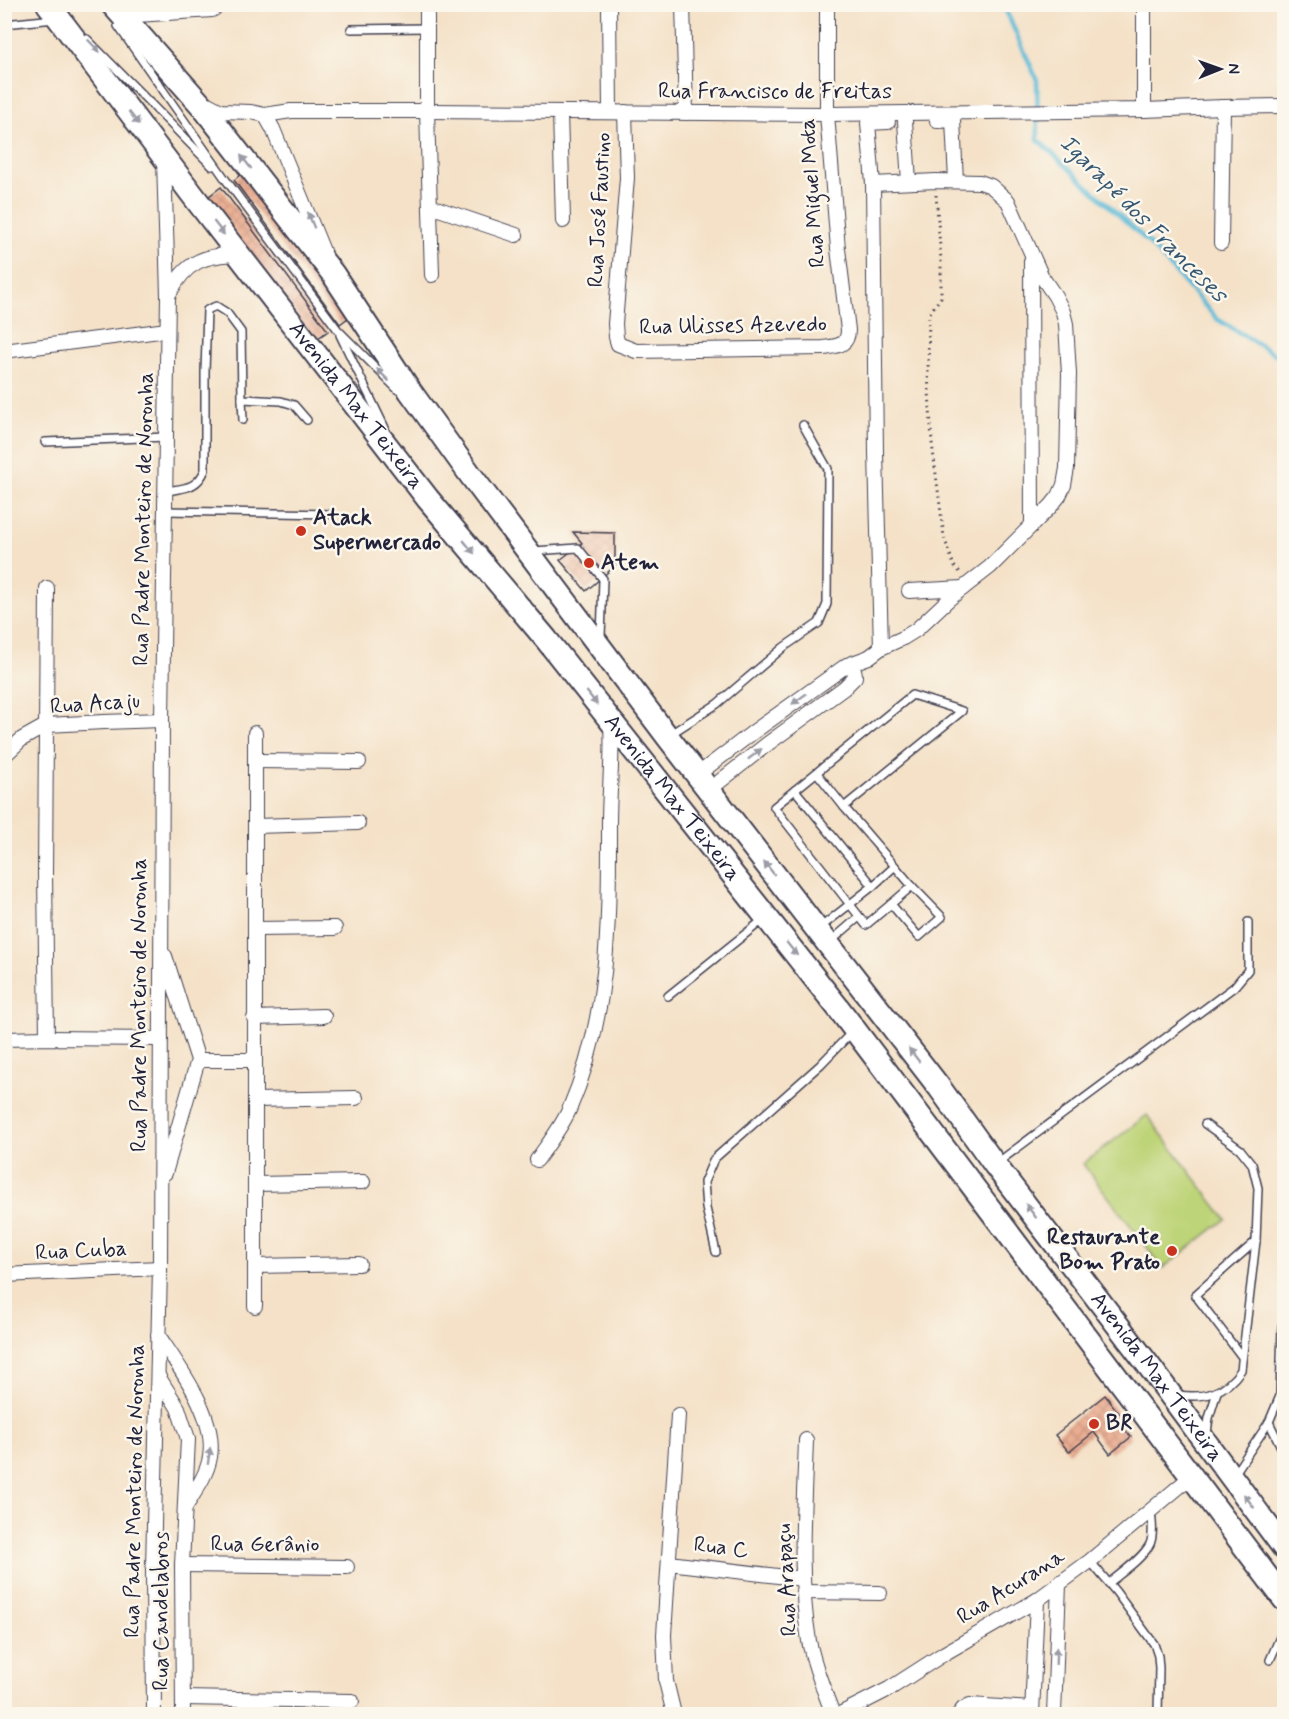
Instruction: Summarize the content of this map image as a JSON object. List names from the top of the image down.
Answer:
{
  "streets": {
    "main road": ["Avenida Max Teixeira"],
    "street": [
      "Rua Francisco de Freitas",
      "Rua Miguel Mota",
      "Rua José Faustino",
      "Rua Ulisses Azevedo",
      "Rua Padre Monteiro de Noronha",
      "Rua Acaju",
      "Rua Cuba",
      "Rua Gerânio",
      "Rua C",
      "Rua Arapaçu",
      "Rua Acurana",
      "Rua Candelabros"
    ]
  },
  "crossings": [
    ["Rua Francisco de Freitas", "Rua Miguel Mota"],
    ["Rua Francisco de Freitas", "Rua José Faustino"],
    ["Rua Francisco de Freitas", "Avenida Max Teixeira"],
    ["Rua Miguel Mota", "Rua Ulisses Azevedo"],
    ["Rua José Faustino", "Rua Ulisses Azevedo"],
    ["Avenida Max Teixeira", "Rua Padre Monteiro de Noronha"],
    ["Avenida Max Teixeira", "Rua Acurana"],
    ["Rua Padre Monteiro de Noronha", "Rua Acaju"],
    ["Rua Padre Monteiro de Noronha", "Rua Cuba"],
    ["Rua Padre Monteiro de Noronha", "Rua Candelabros"],
    ["Rua Gerânio", "Rua Candelabros"],
    ["Rua C", "Rua Arapaçu"]
  ],
  "water": ["Igarapé dos Franceses"],
  "places": [
    "Atack Supermercado",
    "Atem",
    "Restaurante Bom Prato",
    "BR"
  ],
  "north": "right"
}
